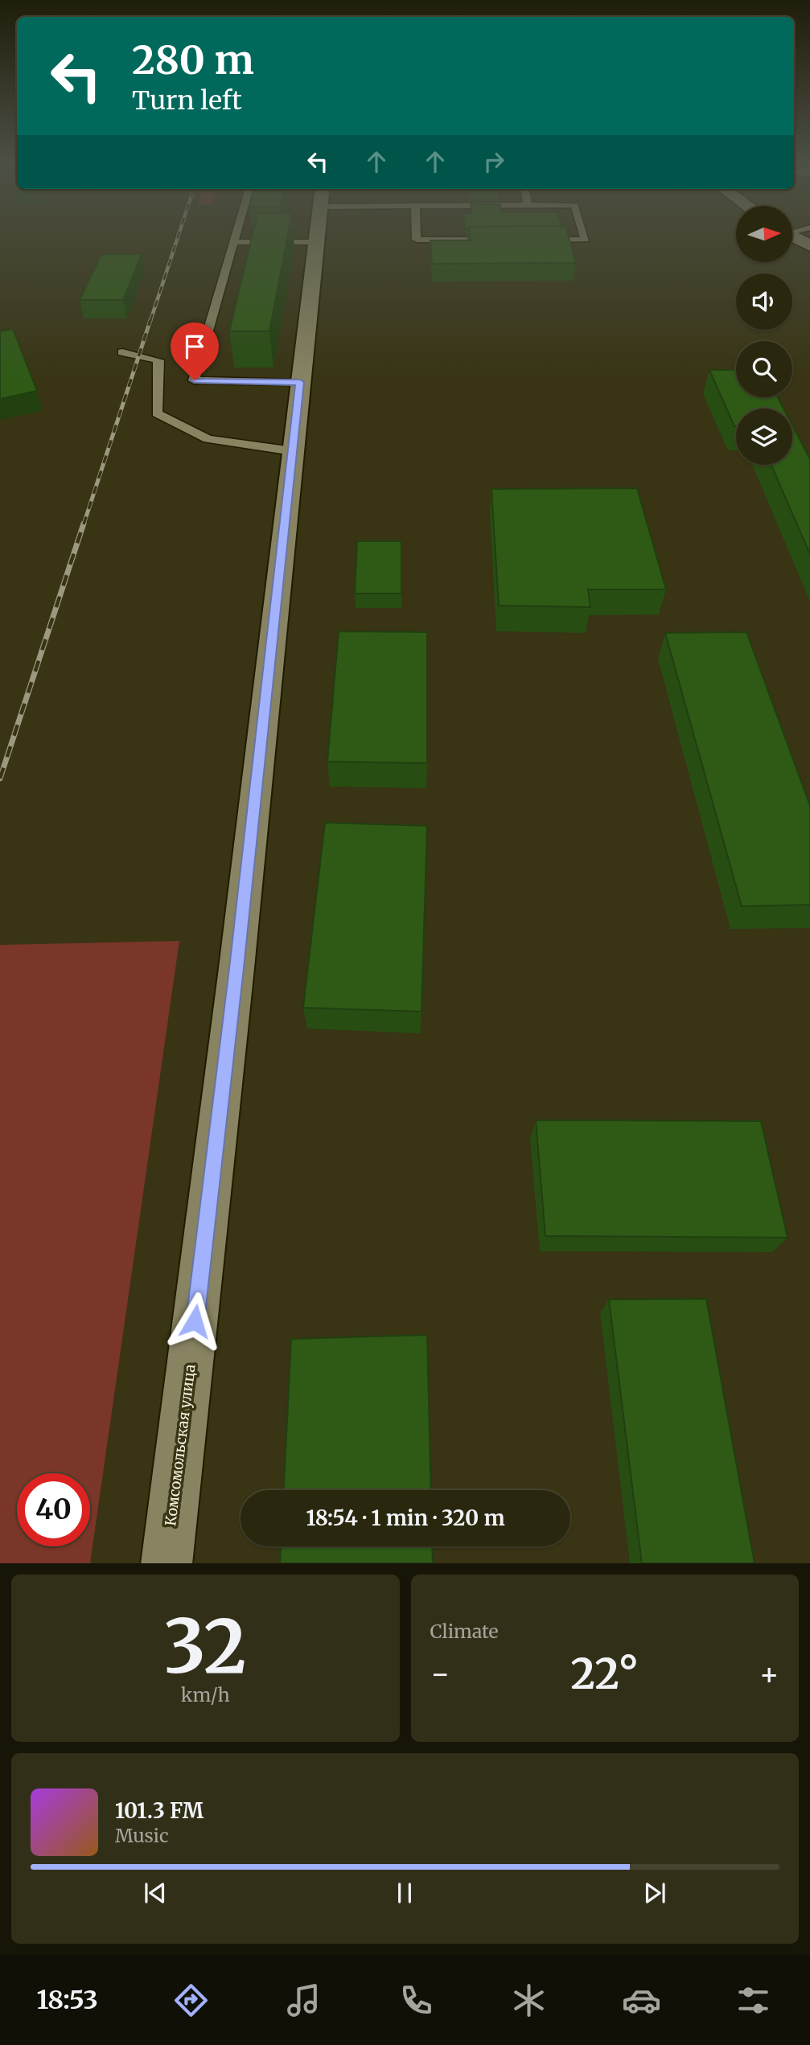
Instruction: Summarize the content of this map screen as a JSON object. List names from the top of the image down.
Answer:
{
  "streets": {
    "street": ["Комсомольская улица"]
  },
  "north": "right",
  "page": {
    "turn": ["280 m", "Turn left"],
    "limit": "40",
    "trip": "18:54 · 1 min · 320 m",
    "tile": [
      ["32", "km/h"],
      "Climate"
    ],
    "heat": ["−", "22°", "+"],
    "song": ["101.3 FM", "Music"],
    "tabs": "18:53"
  }
}
